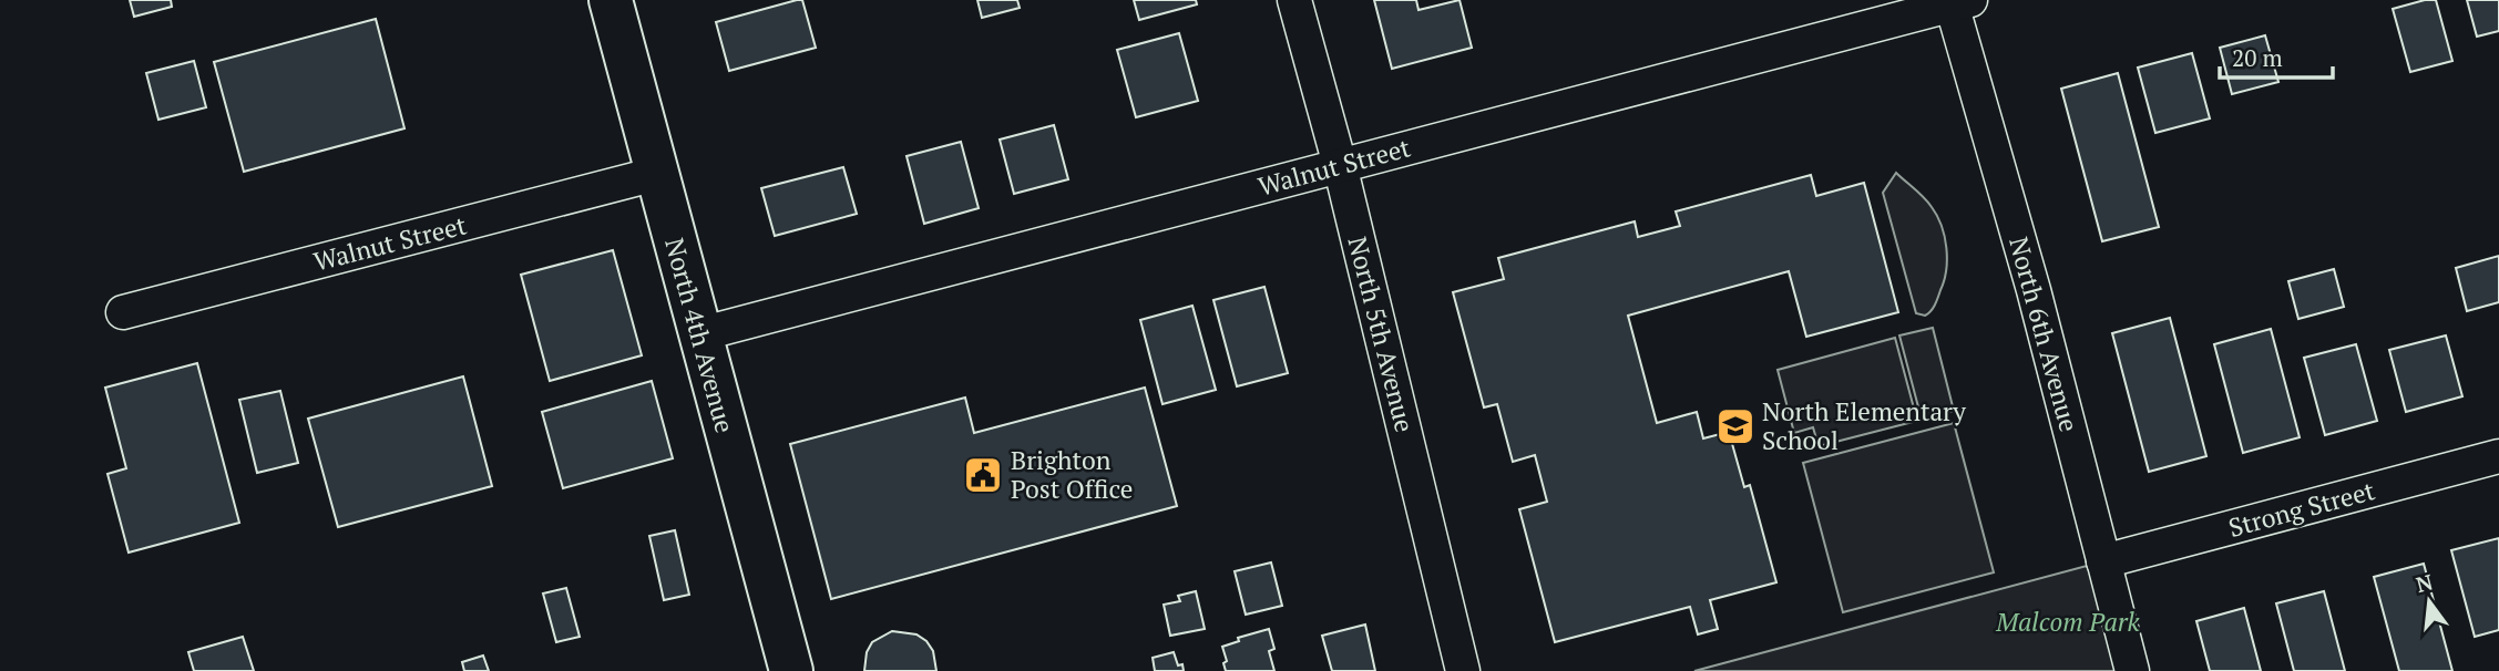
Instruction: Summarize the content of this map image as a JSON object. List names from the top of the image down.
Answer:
{
  "streets": {
    "street": [
      "Walnut Street",
      "North 5th Avenue",
      "North 6th Avenue",
      "North 4th Avenue",
      "Strong Street"
    ]
  },
  "crossings": [
    ["Walnut Street", "North 5th Avenue"],
    ["Walnut Street", "North 6th Avenue"],
    ["Walnut Street", "North 4th Avenue"],
    ["North 6th Avenue", "Strong Street"]
  ],
  "parks": ["Malcom Park"],
  "places": {
    "school or university": ["North Elementary School"],
    "public building": ["Brighton Post Office"]
  },
  "scale_bar": "20 m",
  "north": "top"
}
